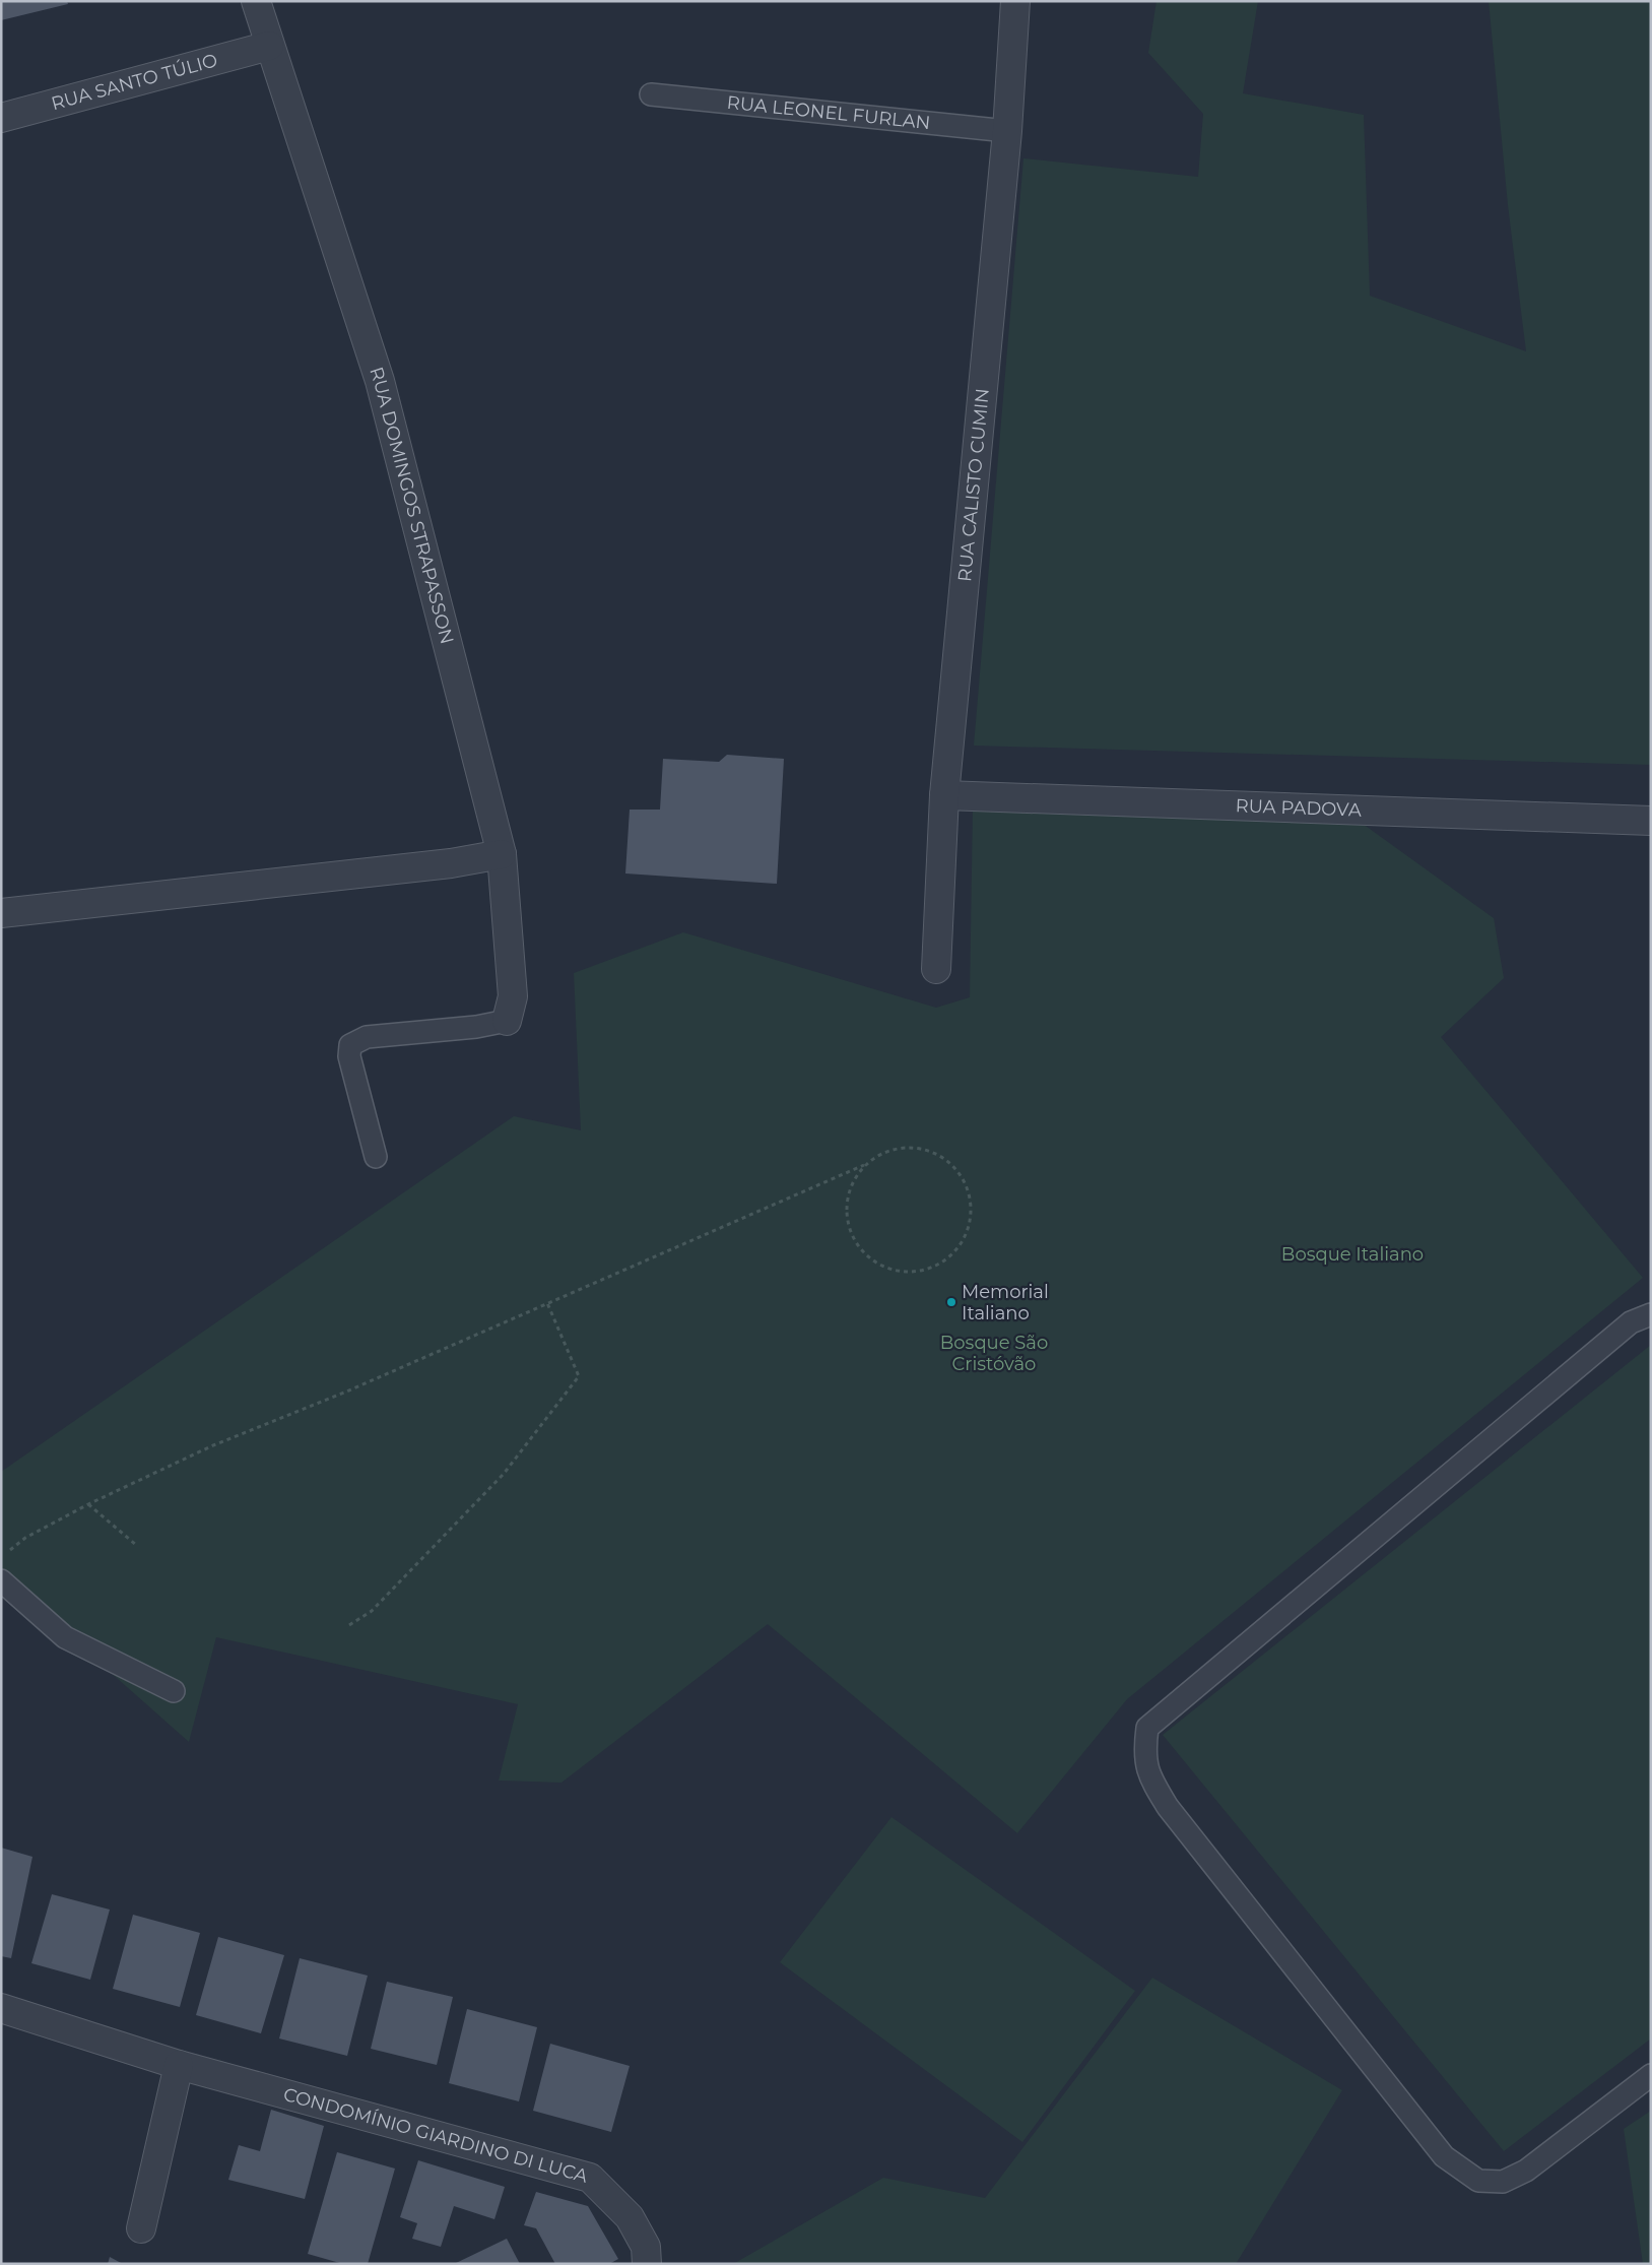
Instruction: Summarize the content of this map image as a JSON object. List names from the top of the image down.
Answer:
{
  "streets": {
    "street": [
      "RUA SANTO TÚLIO",
      "RUA CALISTO CUMIN",
      "RUA DOMINGOS STRAPASSON",
      "RUA PADOVA",
      "CONDOMÍNIO GIARDINO DI LUCA"
    ],
    "lane": ["RUA LEONEL FURLAN"]
  },
  "crossings": [
    ["RUA SANTO TÚLIO", "RUA DOMINGOS STRAPASSON"],
    ["RUA LEONEL FURLAN", "RUA CALISTO CUMIN"],
    ["RUA CALISTO CUMIN", "RUA PADOVA"]
  ],
  "parks": ["Bosque Italiano", "Bosque São Cristóvão"],
  "places": ["Memorial Italiano"]
}
